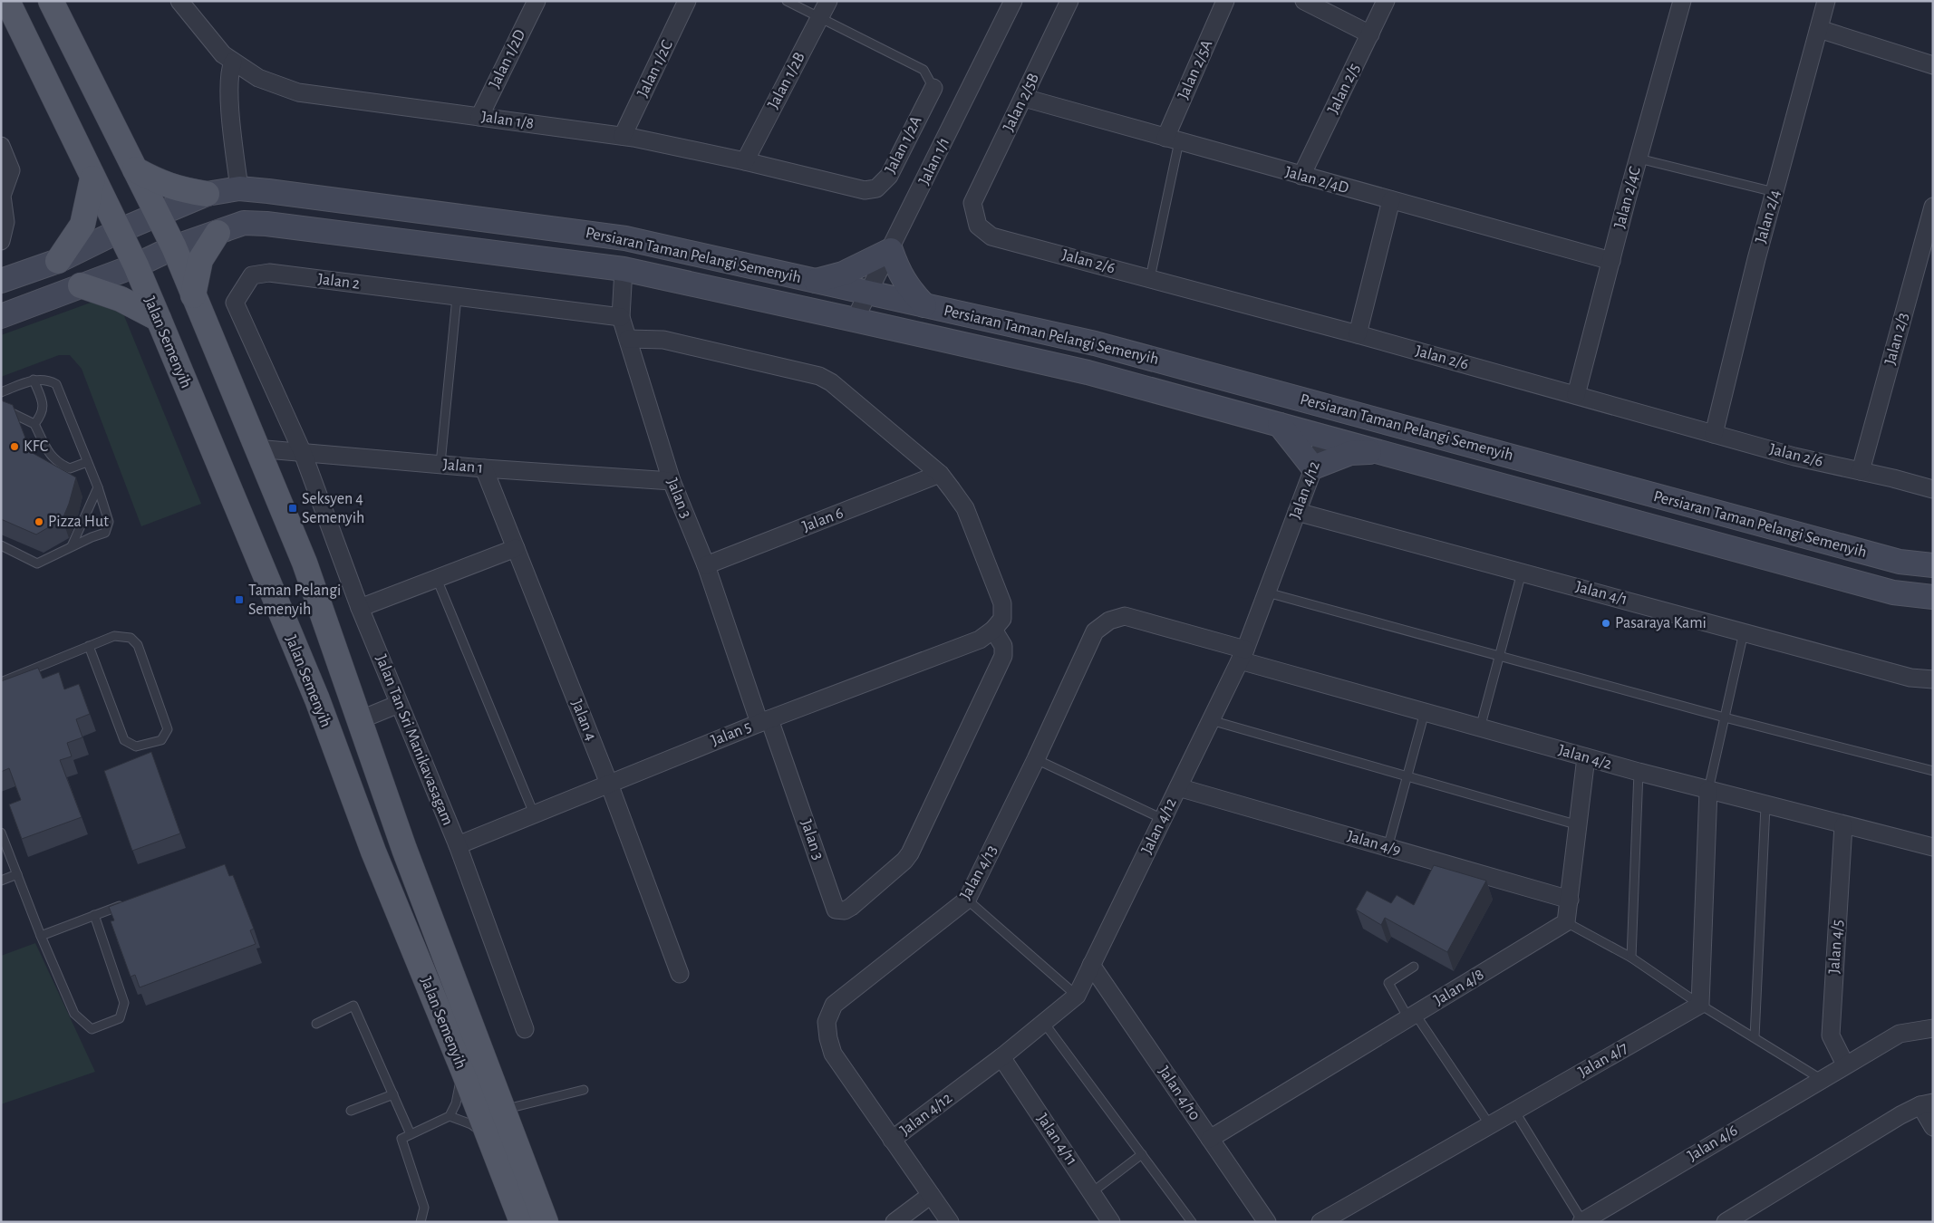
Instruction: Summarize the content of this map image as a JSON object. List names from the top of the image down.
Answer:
{
  "streets": {
    "main road": ["Jalan Semenyih"],
    "street": [
      "Jalan 1/2D",
      "Jalan 1/2C",
      "Jalan 2/5A",
      "Jalan 1/2B",
      "Jalan 2/5",
      "Jalan 2/5B",
      "Jalan 1/8",
      "Jalan 1/2A",
      "Jalan 1/1",
      "Jalan 2/4D",
      "Jalan 2/4C",
      "Jalan 2/4",
      "Persiaran Taman Pelangi Semenyih",
      "Jalan 2/6",
      "Jalan 2",
      "Jalan 2/3",
      "Jalan 1",
      "Jalan 4/12",
      "Jalan 3",
      "Jalan 6",
      "Jalan 4/1",
      "Jalan 4",
      "Jalan 5",
      "Jalan Tan Sri Manikavasagam",
      "Jalan 4/2",
      "Jalan 4/9",
      "Jalan 4/13",
      "Jalan 4/5",
      "Jalan 4/8",
      "Jalan 4/7",
      "Jalan 4/10",
      "Jalan 4/11",
      "Jalan 4/6"
    ]
  },
  "crossings": [
    ["Jalan 1/2D", "Jalan 1/8"],
    ["Jalan 1/2C", "Jalan 1/8"],
    ["Jalan 2/5A", "Jalan 2/4D"],
    ["Jalan 1/2B", "Jalan 1/8"],
    ["Jalan 2/5", "Jalan 2/4D"],
    ["Jalan 2/5B", "Jalan 2/4D"],
    ["Jalan 2/5B", "Jalan 2/6"],
    ["Jalan 1/8", "Jalan 1/2A"],
    ["Jalan 1/1", "Persiaran Taman Pelangi Semenyih"],
    ["Jalan 2/4D", "Jalan 2/4C"],
    ["Jalan 2/4C", "Jalan 2/6"],
    ["Jalan 2/4", "Jalan 2/6"],
    ["Persiaran Taman Pelangi Semenyih", "Jalan Semenyih"],
    ["Persiaran Taman Pelangi Semenyih", "Jalan 4/12"],
    ["Persiaran Taman Pelangi Semenyih", "Jalan 3"],
    ["Jalan 2/6", "Jalan 2/3"],
    ["Jalan 2", "Jalan 1"],
    ["Jalan 2", "Jalan 3"],
    ["Jalan 2", "Jalan Tan Sri Manikavasagam"],
    ["Jalan Semenyih", "Jalan 1"],
    ["Jalan 1", "Jalan 3"],
    ["Jalan 1", "Jalan 4"],
    ["Jalan 1", "Jalan Tan Sri Manikavasagam"],
    ["Jalan 4/12", "Jalan 4/1"],
    ["Jalan 4/12", "Jalan 4/2"],
    ["Jalan 4/12", "Jalan 4/9"],
    ["Jalan 4/12", "Jalan 4/13"],
    ["Jalan 4/12", "Jalan 4/10"],
    ["Jalan 4/12", "Jalan 4/11"],
    ["Jalan 3", "Jalan 6"],
    ["Jalan 3", "Jalan 5"],
    ["Jalan 4", "Jalan 5"],
    ["Jalan 5", "Jalan Tan Sri Manikavasagam"],
    ["Jalan 4/2", "Jalan 4/13"],
    ["Jalan 4/2", "Jalan 4/5"],
    ["Jalan 4/5", "Jalan 4/6"],
    ["Jalan 4/8", "Jalan 4/10"]
  ],
  "places": {
    "other": ["KFC", "Pizza Hut", "Pasaraya Kami"],
    "transit": ["Seksyen 4 Semenyih", "Taman Pelangi Semenyih"]
  }
}
